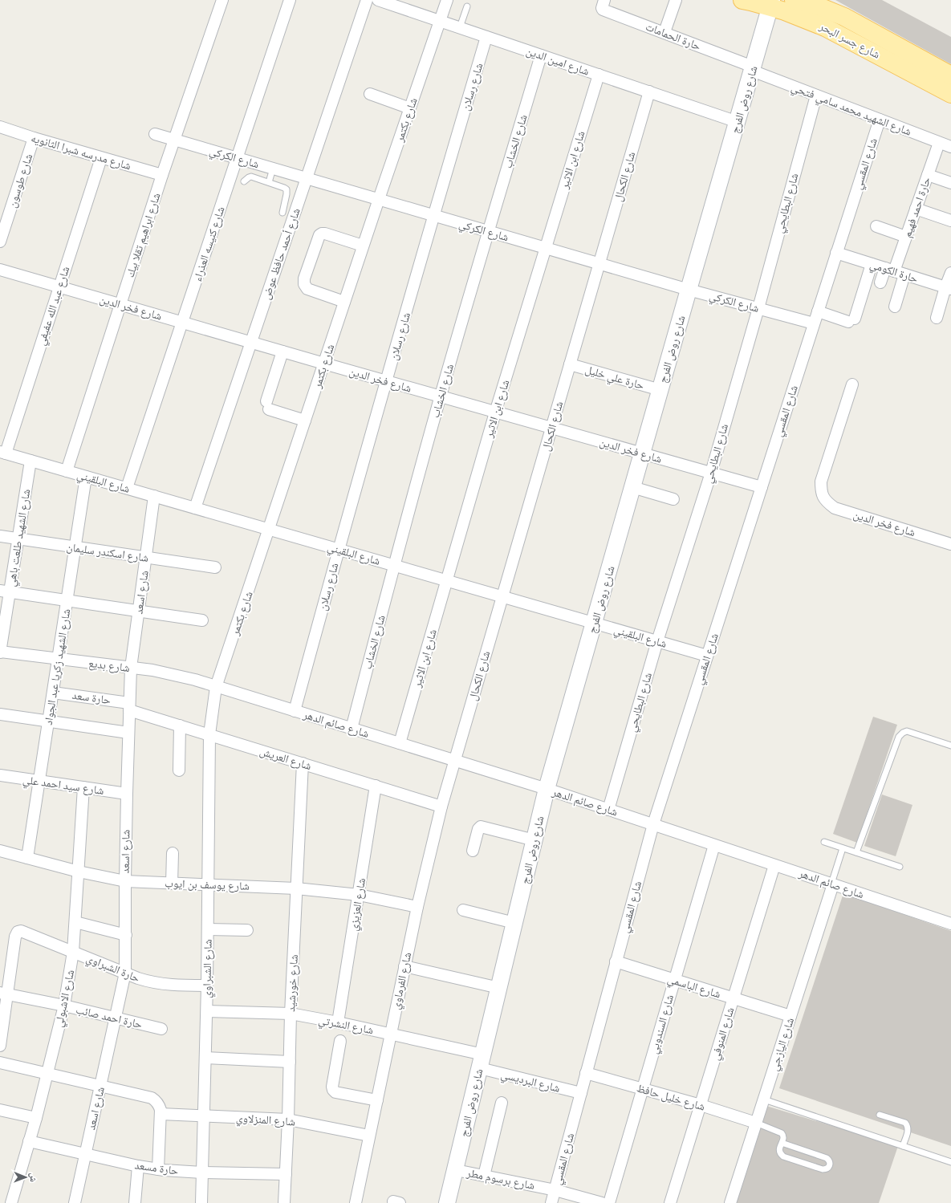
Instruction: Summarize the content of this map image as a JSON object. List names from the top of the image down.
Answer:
{
  "streets": {
    "main road": ["شارع جسر البحر"],
    "street": [
      "حارة الحمامات",
      "شارع امين الدين",
      "شارع رسلان",
      "شارع روض الفرج",
      "شارع الشهيد محمد سامي فتحي",
      "شارع بكتمر",
      "شارع الخشاب",
      "شارع مدرسه شبرا الثانويه",
      "شارع الكركي",
      "شارع ابن الاثير",
      "شارع المقسي",
      "شارع الكحال",
      "شارع طوسون",
      "شارع البطايحي",
      "حارة احمد فهيم",
      "شارع ابراهيم تقلا بيك",
      "شارع كنيسه العذراء",
      "شارع أحمد حافظ عوض",
      "حارة الكومي",
      "شارع عبد الله عفيفي",
      "شارع فخر الدين",
      "حارة علي خليل",
      "شارع البلقيني",
      "شارع الشهيد طلعت باهي",
      "شارع اسكندر سليمان",
      "شارع اسعد",
      "شارع بديع",
      "شارع الشهيد زكريا عبد الجواد",
      "حارة سعد",
      "شارع صائم الدهر",
      "شارع العريش",
      "شارع سيد احمد علي",
      "شارع يوسف بن ايوب",
      "شارع العزيزي",
      "حارة الشبراوي",
      "شارع الشبراوي",
      "شارع الفرماوي",
      "شارع خورشيد",
      "شارع الباسمي",
      "شارع الاشبولي",
      "حارة احمد صائب",
      "شارع السندوبي",
      "شارع النشرتي",
      "شارع المنوفي",
      "شارع اليازجي",
      "شارع البرديسي",
      "شارع خليل حافظ",
      "شارع المنزلاوي",
      "حارة مسعد",
      "شارع برسوم مطر"
    ]
  },
  "crossings": [
    ["حارة الحمامات", "شارع روض الفرج"],
    ["حارة الحمامات", "شارع الشهيد محمد سامي فتحي"],
    ["شارع جسر البحر", "شارع روض الفرج"],
    ["شارع امين الدين", "شارع رسلان"],
    ["شارع امين الدين", "شارع روض الفرج"],
    ["شارع امين الدين", "شارع بكتمر"],
    ["شارع امين الدين", "شارع الخشاب"],
    ["شارع امين الدين", "شارع ابن الاثير"],
    ["شارع امين الدين", "شارع الكحال"],
    ["شارع رسلان", "شارع الكركي"],
    ["شارع رسلان", "شارع فخر الدين"],
    ["شارع رسلان", "شارع البلقيني"],
    ["شارع رسلان", "شارع صائم الدهر"],
    ["شارع روض الفرج", "شارع الشهيد محمد سامي فتحي"],
    ["شارع روض الفرج", "شارع الكركي"],
    ["شارع روض الفرج", "شارع فخر الدين"],
    ["شارع روض الفرج", "حارة علي خليل"],
    ["شارع روض الفرج", "شارع البلقيني"],
    ["شارع روض الفرج", "شارع صائم الدهر"],
    ["شارع روض الفرج", "شارع النشرتي"],
    ["شارع روض الفرج", "شارع البرديسي"],
    ["شارع روض الفرج", "شارع برسوم مطر"],
    ["شارع الشهيد محمد سامي فتحي", "شارع المقسي"],
    ["شارع الشهيد محمد سامي فتحي", "شارع البطايحي"],
    ["شارع الشهيد محمد سامي فتحي", "حارة احمد فهيم"],
    ["شارع بكتمر", "شارع الكركي"],
    ["شارع بكتمر", "شارع فخر الدين"],
    ["شارع بكتمر", "شارع البلقيني"],
    ["شارع بكتمر", "شارع بديع"],
    ["شارع بكتمر", "شارع صائم الدهر"],
    ["شارع بكتمر", "شارع العريش"],
    ["شارع بكتمر", "شارع الشبراوي"],
    ["شارع الخشاب", "شارع الكركي"],
    ["شارع الخشاب", "شارع فخر الدين"],
    ["شارع الخشاب", "شارع البلقيني"],
    ["شارع الخشاب", "شارع صائم الدهر"],
    ["شارع مدرسه شبرا الثانويه", "شارع طوسون"],
    ["شارع مدرسه شبرا الثانويه", "شارع ابراهيم تقلا بيك"],
    ["شارع مدرسه شبرا الثانويه", "شارع عبد الله عفيفي"],
    ["شارع الكركي", "شارع ابن الاثير"],
    ["شارع الكركي", "شارع المقسي"],
    ["شارع الكركي", "شارع الكحال"],
    ["شارع الكركي", "شارع البطايحي"],
    ["شارع الكركي", "شارع ابراهيم تقلا بيك"],
    ["شارع الكركي", "شارع كنيسه العذراء"],
    ["شارع الكركي", "شارع أحمد حافظ عوض"],
    ["شارع ابن الاثير", "شارع فخر الدين"],
    ["شارع ابن الاثير", "شارع البلقيني"],
    ["شارع ابن الاثير", "شارع صائم الدهر"],
    ["شارع المقسي", "حارة الكومي"],
    ["شارع المقسي", "شارع فخر الدين"],
    ["شارع المقسي", "شارع البلقيني"],
    ["شارع المقسي", "شارع صائم الدهر"],
    ["شارع المقسي", "شارع الباسمي"],
    ["شارع المقسي", "شارع البرديسي"],
    ["شارع المقسي", "شارع خليل حافظ"],
    ["شارع المقسي", "شارع برسوم مطر"],
    ["شارع الكحال", "شارع فخر الدين"],
    ["شارع الكحال", "حارة علي خليل"],
    ["شارع الكحال", "شارع البلقيني"],
    ["شارع الكحال", "شارع صائم الدهر"],
    ["شارع الكحال", "شارع الفرماوي"],
    ["شارع البطايحي", "شارع فخر الدين"],
    ["شارع البطايحي", "شارع البلقيني"],
    ["شارع البطايحي", "شارع صائم الدهر"],
    ["حارة احمد فهيم", "حارة الكومي"],
    ["شارع ابراهيم تقلا بيك", "شارع فخر الدين"],
    ["شارع ابراهيم تقلا بيك", "شارع البلقيني"],
    ["شارع كنيسه العذراء", "شارع فخر الدين"],
    ["شارع كنيسه العذراء", "شارع البلقيني"],
    ["شارع أحمد حافظ عوض", "شارع فخر الدين"],
    ["شارع أحمد حافظ عوض", "شارع البلقيني"],
    ["شارع عبد الله عفيفي", "شارع فخر الدين"],
    ["شارع عبد الله عفيفي", "شارع البلقيني"],
    ["شارع البلقيني", "شارع الشهيد طلعت باهي"],
    ["شارع البلقيني", "شارع اسعد"],
    ["شارع البلقيني", "شارع الشهيد زكريا عبد الجواد"],
    ["شارع الشهيد طلعت باهي", "شارع اسكندر سليمان"],
    ["شارع الشهيد طلعت باهي", "شارع بديع"],
    ["شارع اسكندر سليمان", "شارع اسعد"],
    ["شارع اسكندر سليمان", "شارع الشهيد زكريا عبد الجواد"],
    ["شارع اسعد", "شارع بديع"],
    ["شارع اسعد", "حارة سعد"],
    ["شارع اسعد", "شارع العريش"],
    ["شارع اسعد", "شارع سيد احمد علي"],
    ["شارع اسعد", "شارع يوسف بن ايوب"],
    ["شارع اسعد", "حارة الشبراوي"],
    ["شارع اسعد", "حارة احمد صائب"],
    ["شارع اسعد", "حارة مسعد"],
    ["شارع بديع", "شارع الشهيد زكريا عبد الجواد"],
    ["شارع بديع", "شارع صائم الدهر"],
    ["شارع الشهيد زكريا عبد الجواد", "حارة سعد"],
    ["شارع الشهيد زكريا عبد الجواد", "شارع سيد احمد علي"],
    ["شارع الشهيد زكريا عبد الجواد", "شارع يوسف بن ايوب"],
    ["حارة سعد", "شارع العريش"],
    ["شارع صائم الدهر", "شارع الفرماوي"],
    ["شارع صائم الدهر", "شارع السندوبي"],
    ["شارع صائم الدهر", "شارع المنوفي"],
    ["شارع صائم الدهر", "شارع اليازجي"],
    ["شارع العريش", "شارع العزيزي"],
    ["شارع العريش", "شارع الشبراوي"],
    ["شارع العريش", "شارع الفرماوي"],
    ["شارع العريش", "شارع خورشيد"],
    ["شارع سيد احمد علي", "شارع الاشبولي"],
    ["شارع يوسف بن ايوب", "شارع العزيزي"],
    ["شارع يوسف بن ايوب", "شارع الشبراوي"],
    ["شارع يوسف بن ايوب", "شارع الفرماوي"],
    ["شارع يوسف بن ايوب", "شارع خورشيد"],
    ["شارع يوسف بن ايوب", "شارع الاشبولي"],
    ["شارع العزيزي", "شارع النشرتي"],
    ["حارة الشبراوي", "شارع الشبراوي"],
    ["حارة الشبراوي", "شارع الاشبولي"],
    ["حارة الشبراوي", "حارة احمد صائب"],
    ["شارع الشبراوي", "شارع النشرتي"],
    ["شارع الشبراوي", "شارع المنزلاوي"],
    ["شارع الشبراوي", "حارة مسعد"],
    ["شارع الفرماوي", "شارع النشرتي"],
    ["شارع الفرماوي", "شارع المنزلاوي"],
    ["شارع خورشيد", "شارع النشرتي"],
    ["شارع خورشيد", "شارع المنزلاوي"],
    ["شارع خورشيد", "حارة مسعد"],
    ["شارع الباسمي", "شارع السندوبي"],
    ["شارع الباسمي", "شارع المنوفي"],
    ["شارع الباسمي", "شارع اليازجي"],
    ["شارع الاشبولي", "حارة احمد صائب"],
    ["شارع الاشبولي", "حارة مسعد"],
    ["شارع السندوبي", "شارع خليل حافظ"],
    ["شارع النشرتي", "شارع البرديسي"],
    ["شارع المنوفي", "شارع خليل حافظ"],
    ["شارع اليازجي", "شارع خليل حافظ"]
  ],
  "north": "right"
}
